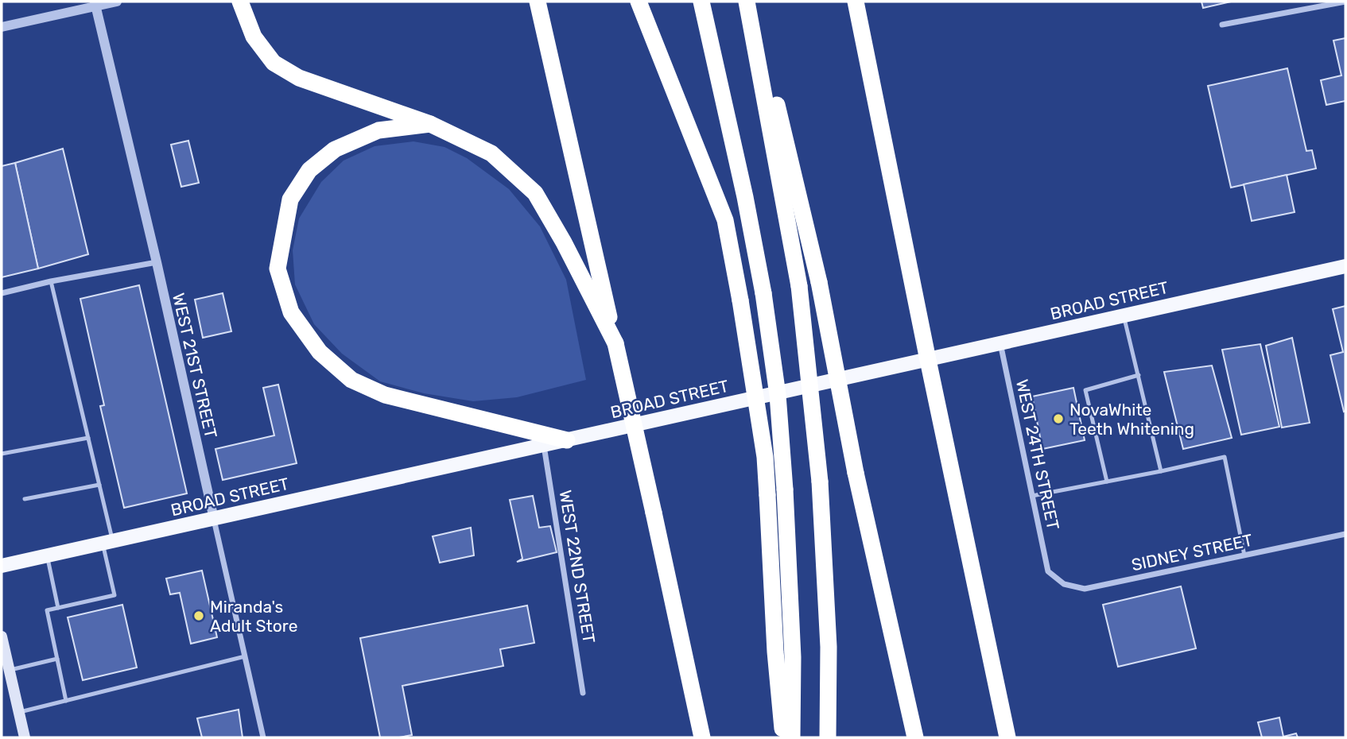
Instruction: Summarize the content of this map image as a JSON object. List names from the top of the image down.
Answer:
{
  "streets": {
    "main road": ["BROAD STREET"],
    "street": [
      "WEST 21ST STREET",
      "WEST 24TH STREET",
      "SIDNEY STREET",
      "WEST 22ND STREET"
    ]
  },
  "crossings": [
    ["BROAD STREET", "WEST 21ST STREET"],
    ["BROAD STREET", "WEST 24TH STREET"],
    ["BROAD STREET", "WEST 22ND STREET"],
    ["WEST 24TH STREET", "SIDNEY STREET"]
  ],
  "places": ["NovaWhite Teeth Whitening", "Miranda's Adult Store"]
}
